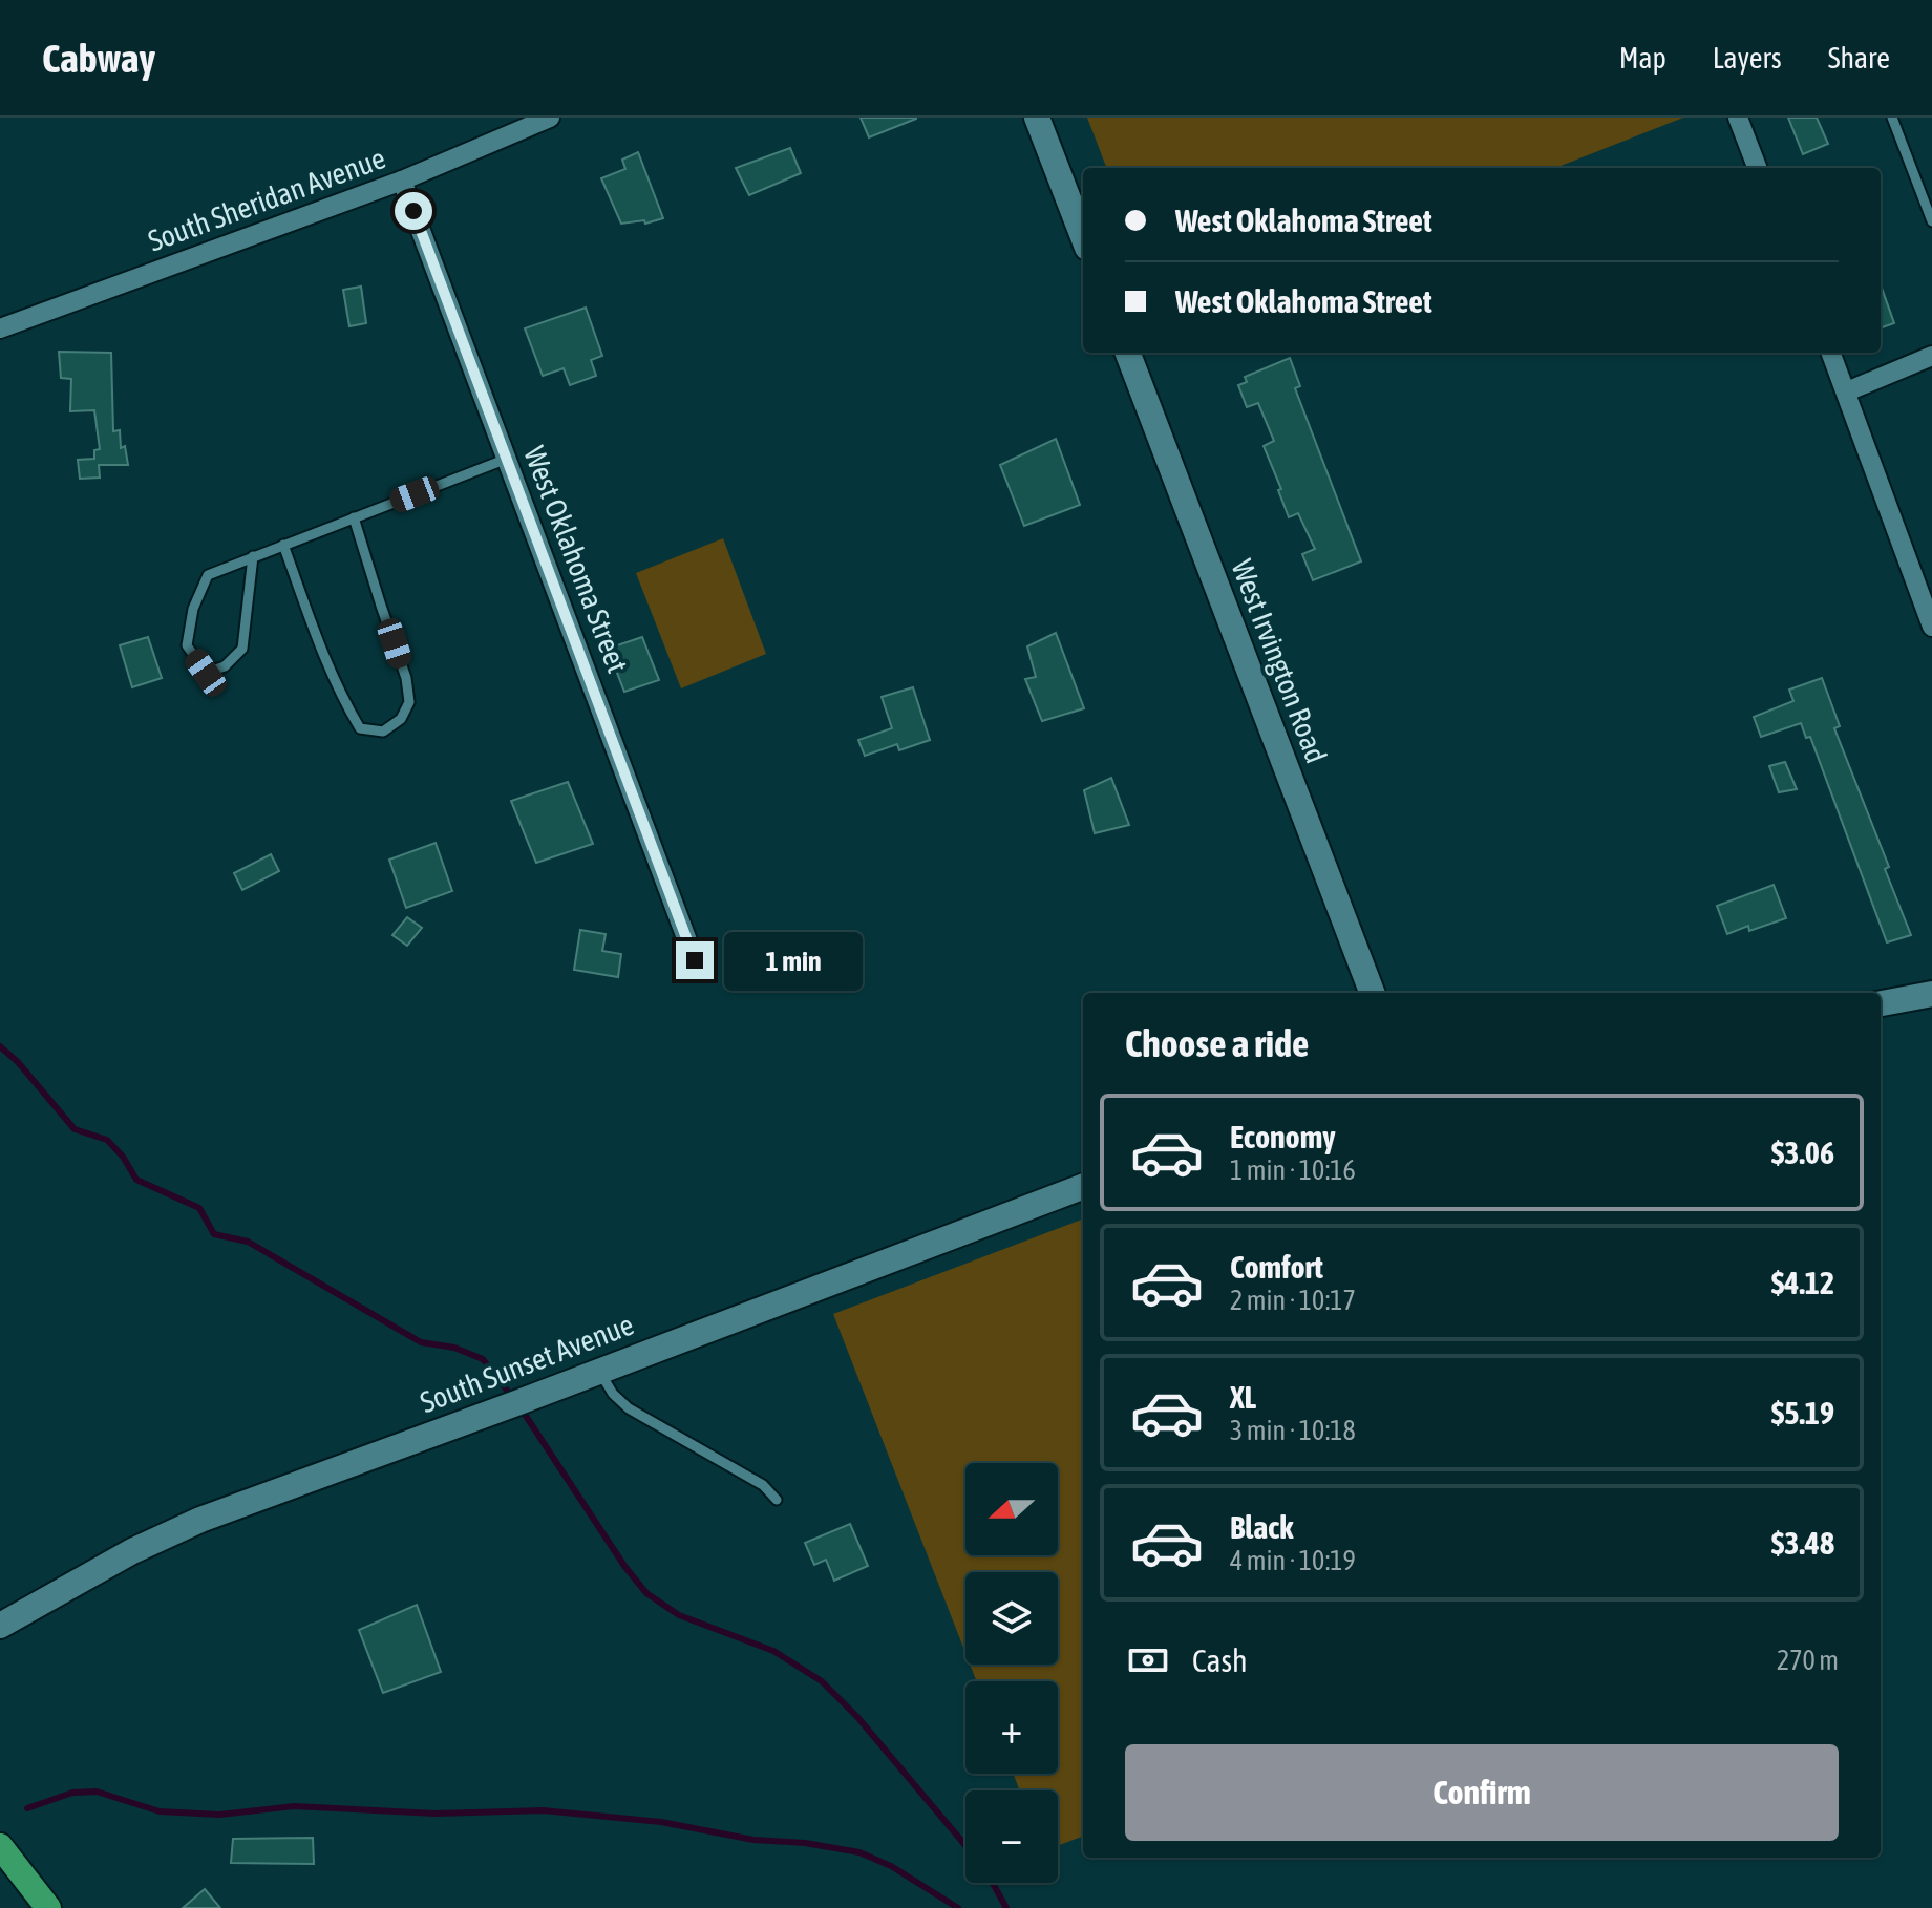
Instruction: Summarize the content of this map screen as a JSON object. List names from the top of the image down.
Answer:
{
  "streets": {
    "street": [
      "South Sheridan Avenue",
      "West Oklahoma Street",
      "West Irvington Road",
      "South Sunset Avenue"
    ]
  },
  "crossings": [
    ["South Sheridan Avenue", "West Oklahoma Street"]
  ],
  "north": "left",
  "page": {
    "header": "Cabway",
    "nav": ["Map", "Layers", "Share"],
    "banner": ["West Oklahoma Street", "West Oklahoma Street"],
    "bubble": "1 min",
    "heading": "Choose a ride",
    "list": [
      {
        "name": "Economy",
        "note": "1 min · 10:16",
        "value": "$3.06"
      },
      {
        "name": "Comfort",
        "note": "2 min · 10:17",
        "value": "$4.12"
      },
      {
        "name": "XL",
        "note": "3 min · 10:18",
        "value": "$5.19"
      },
      {
        "name": "Black",
        "note": "4 min · 10:19",
        "value": "$3.48"
      }
    ],
    "map_buttons": ["+", "−"],
    "pay": ["Cash", "270 m"],
    "buttons": "Confirm"
  }
}
